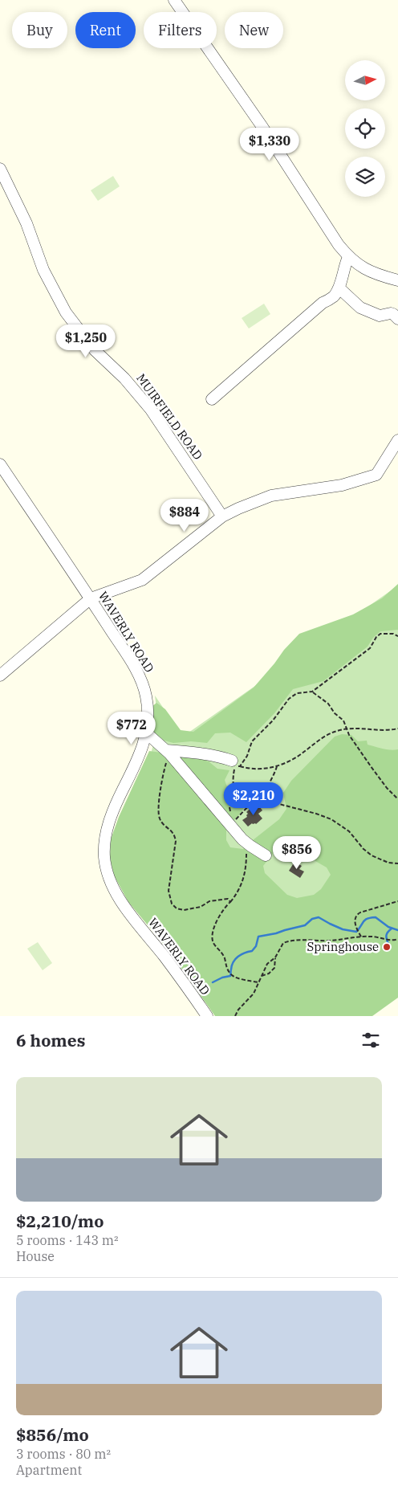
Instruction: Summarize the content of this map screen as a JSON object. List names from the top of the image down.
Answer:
{
  "streets": {
    "street": ["MUIRFIELD ROAD", "WAVERLY ROAD"]
  },
  "places": ["Springhouse"],
  "north": "right",
  "page": {
    "chip": [
      "Buy",
      "Rent",
      "Filters",
      "New"
    ],
    "price": [
      "$1,330",
      "$1,250",
      "$884",
      "$772",
      "$2,210",
      "$856"
    ],
    "heading": "6 homes",
    "list": [
      {
        "name": "$2,210/mo",
        "note": "5 rooms · 143 m² · House"
      },
      {
        "name": "$856/mo",
        "note": "3 rooms · 80 m² · Apartment"
      }
    ]
  }
}
